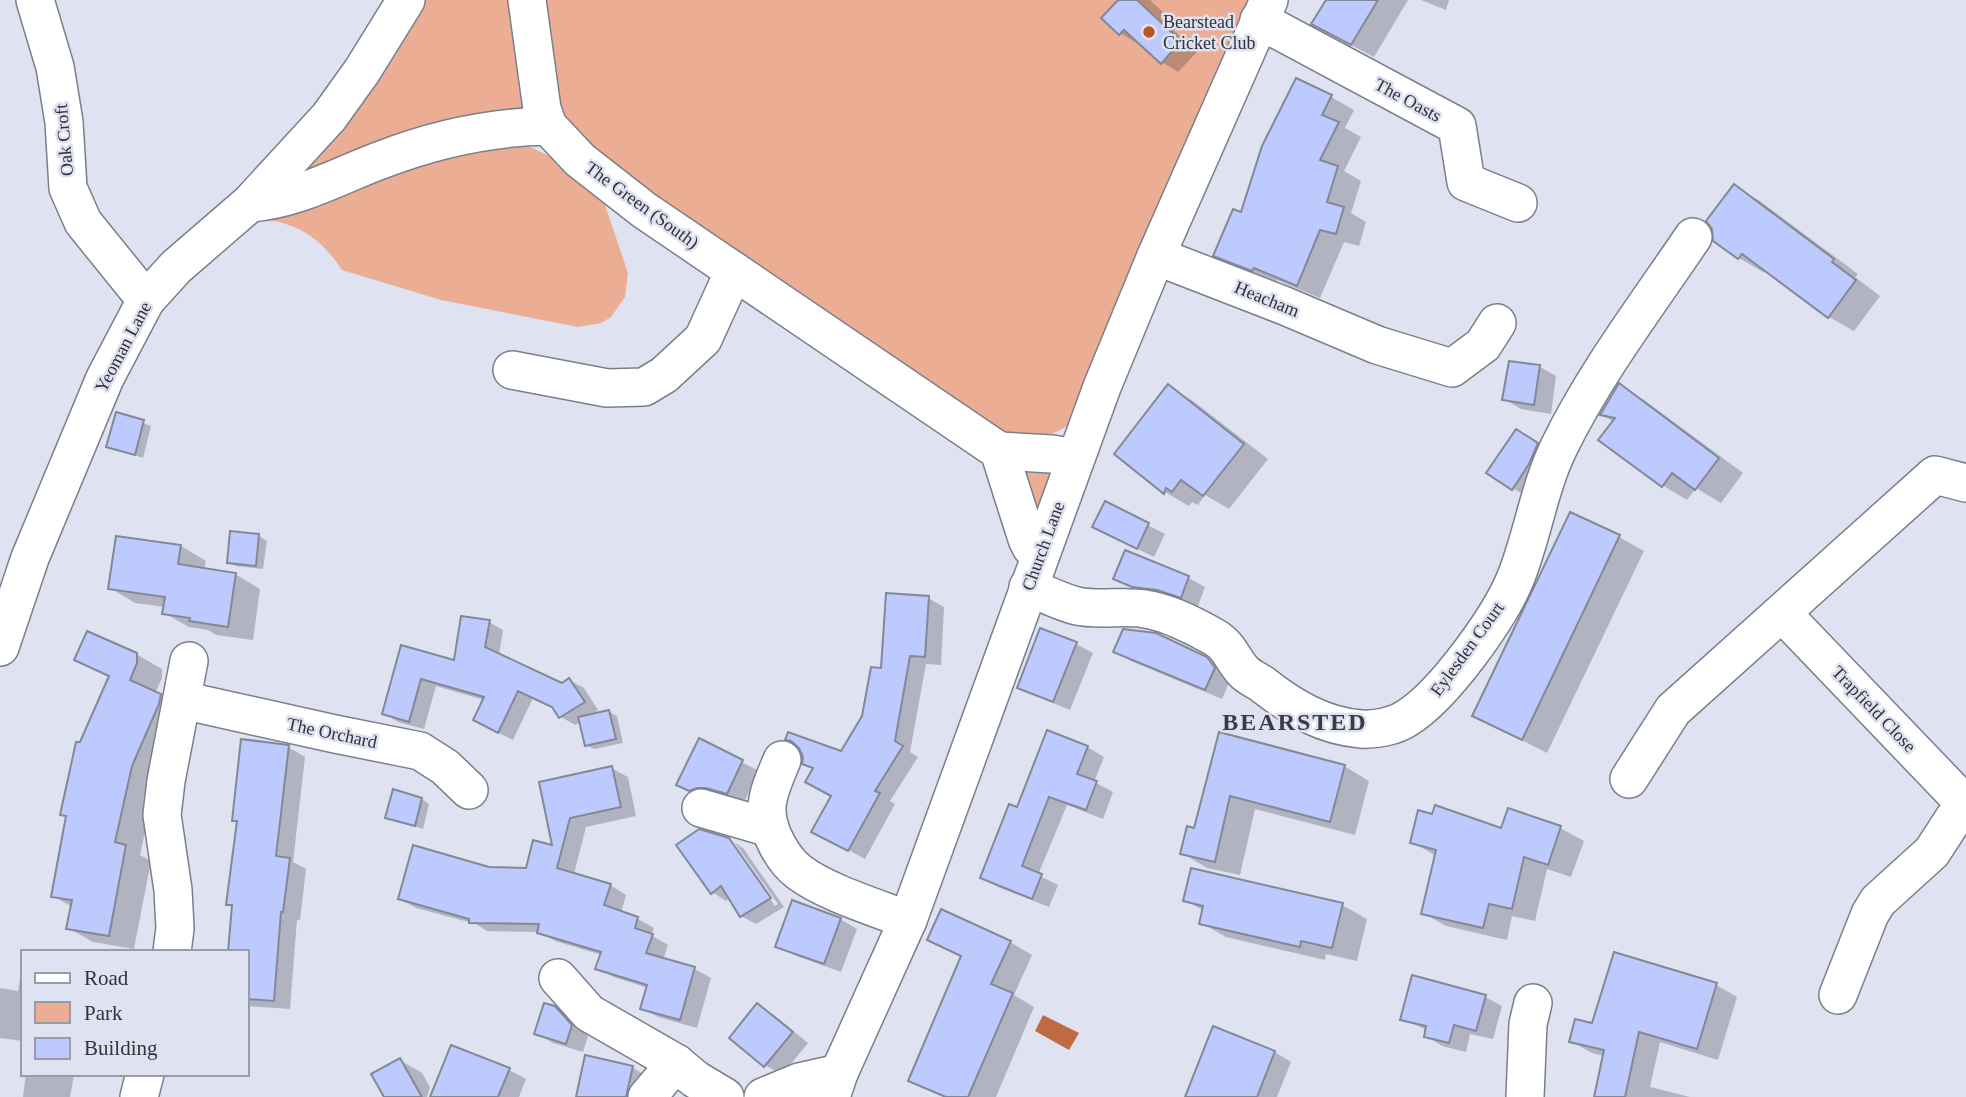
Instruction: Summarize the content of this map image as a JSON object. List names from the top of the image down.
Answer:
{
  "streets": {
    "street": [
      "The Oasts",
      "Oak Croft",
      "The Green (South)",
      "Heacham",
      "Yeoman Lane",
      "Church Lane",
      "Eylesden Court",
      "Trapfield Close",
      "The Orchard"
    ]
  },
  "crossings": [
    ["The Oasts", "Church Lane"],
    ["Oak Croft", "Yeoman Lane"],
    ["Heacham", "Church Lane"],
    ["Church Lane", "Eylesden Court"]
  ],
  "districts": ["BEARSTED"],
  "places": ["Bearstead Cricket Club"],
  "legend": ["Road", "Park", "Building"]
}
